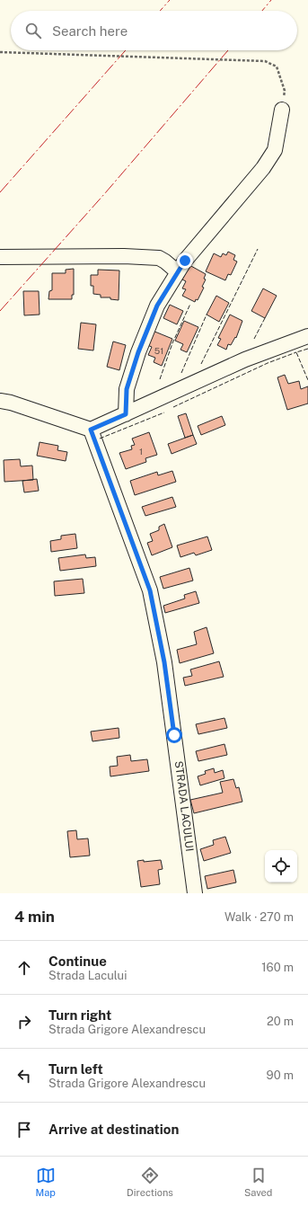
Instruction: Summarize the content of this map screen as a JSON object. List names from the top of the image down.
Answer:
{
  "streets": {
    "street": ["STRADA LACULUI"]
  },
  "house_numbers": ["51", "1"],
  "page": {
    "search": "Search here",
    "heading": ["4 min", "Walk · 270 m"],
    "list": [
      ["Continue", "Strada Lacului", "160 m"],
      ["Turn right", "Strada Grigore Alexandrescu", "20 m"],
      ["Turn left", "Strada Grigore Alexandrescu", "90 m"],
      "Arrive at destination"
    ],
    "nav": ["Map", "Directions", "Saved"]
  }
}
